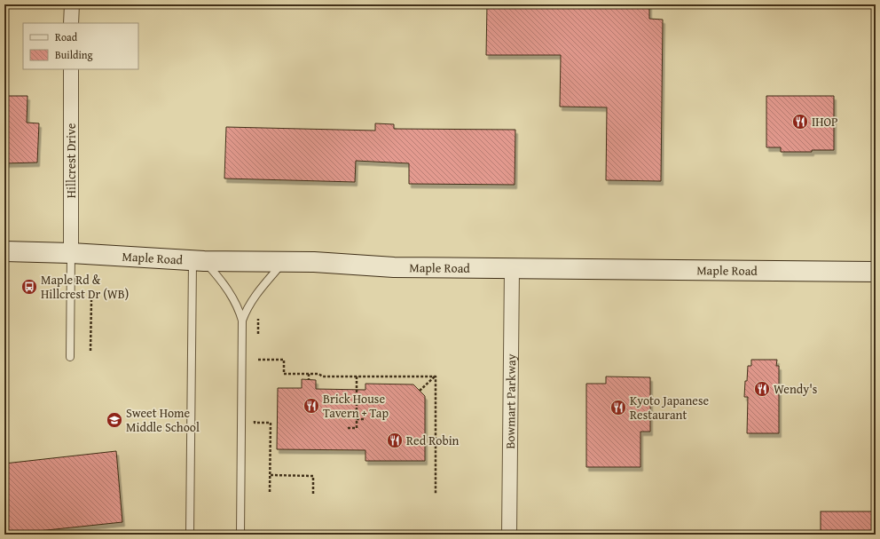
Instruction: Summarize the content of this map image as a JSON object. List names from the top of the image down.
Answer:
{
  "streets": {
    "main road": ["Maple Road"],
    "street": ["Hillcrest Drive", "Bowmart Parkway"]
  },
  "crossings": [
    ["Hillcrest Drive", "Maple Road"],
    ["Maple Road", "Bowmart Parkway"]
  ],
  "places": {
    "restaurant": [
      "IHOP",
      "Wendy's",
      "Brick House Tavern + Tap",
      "Kyoto Japanese Restaurant",
      "Red Robin"
    ],
    "bus stop": ["Maple Rd & Hillcrest Dr (WB)"],
    "school or university": ["Sweet Home Middle School"]
  },
  "legend": ["Road", "Building"]
}
